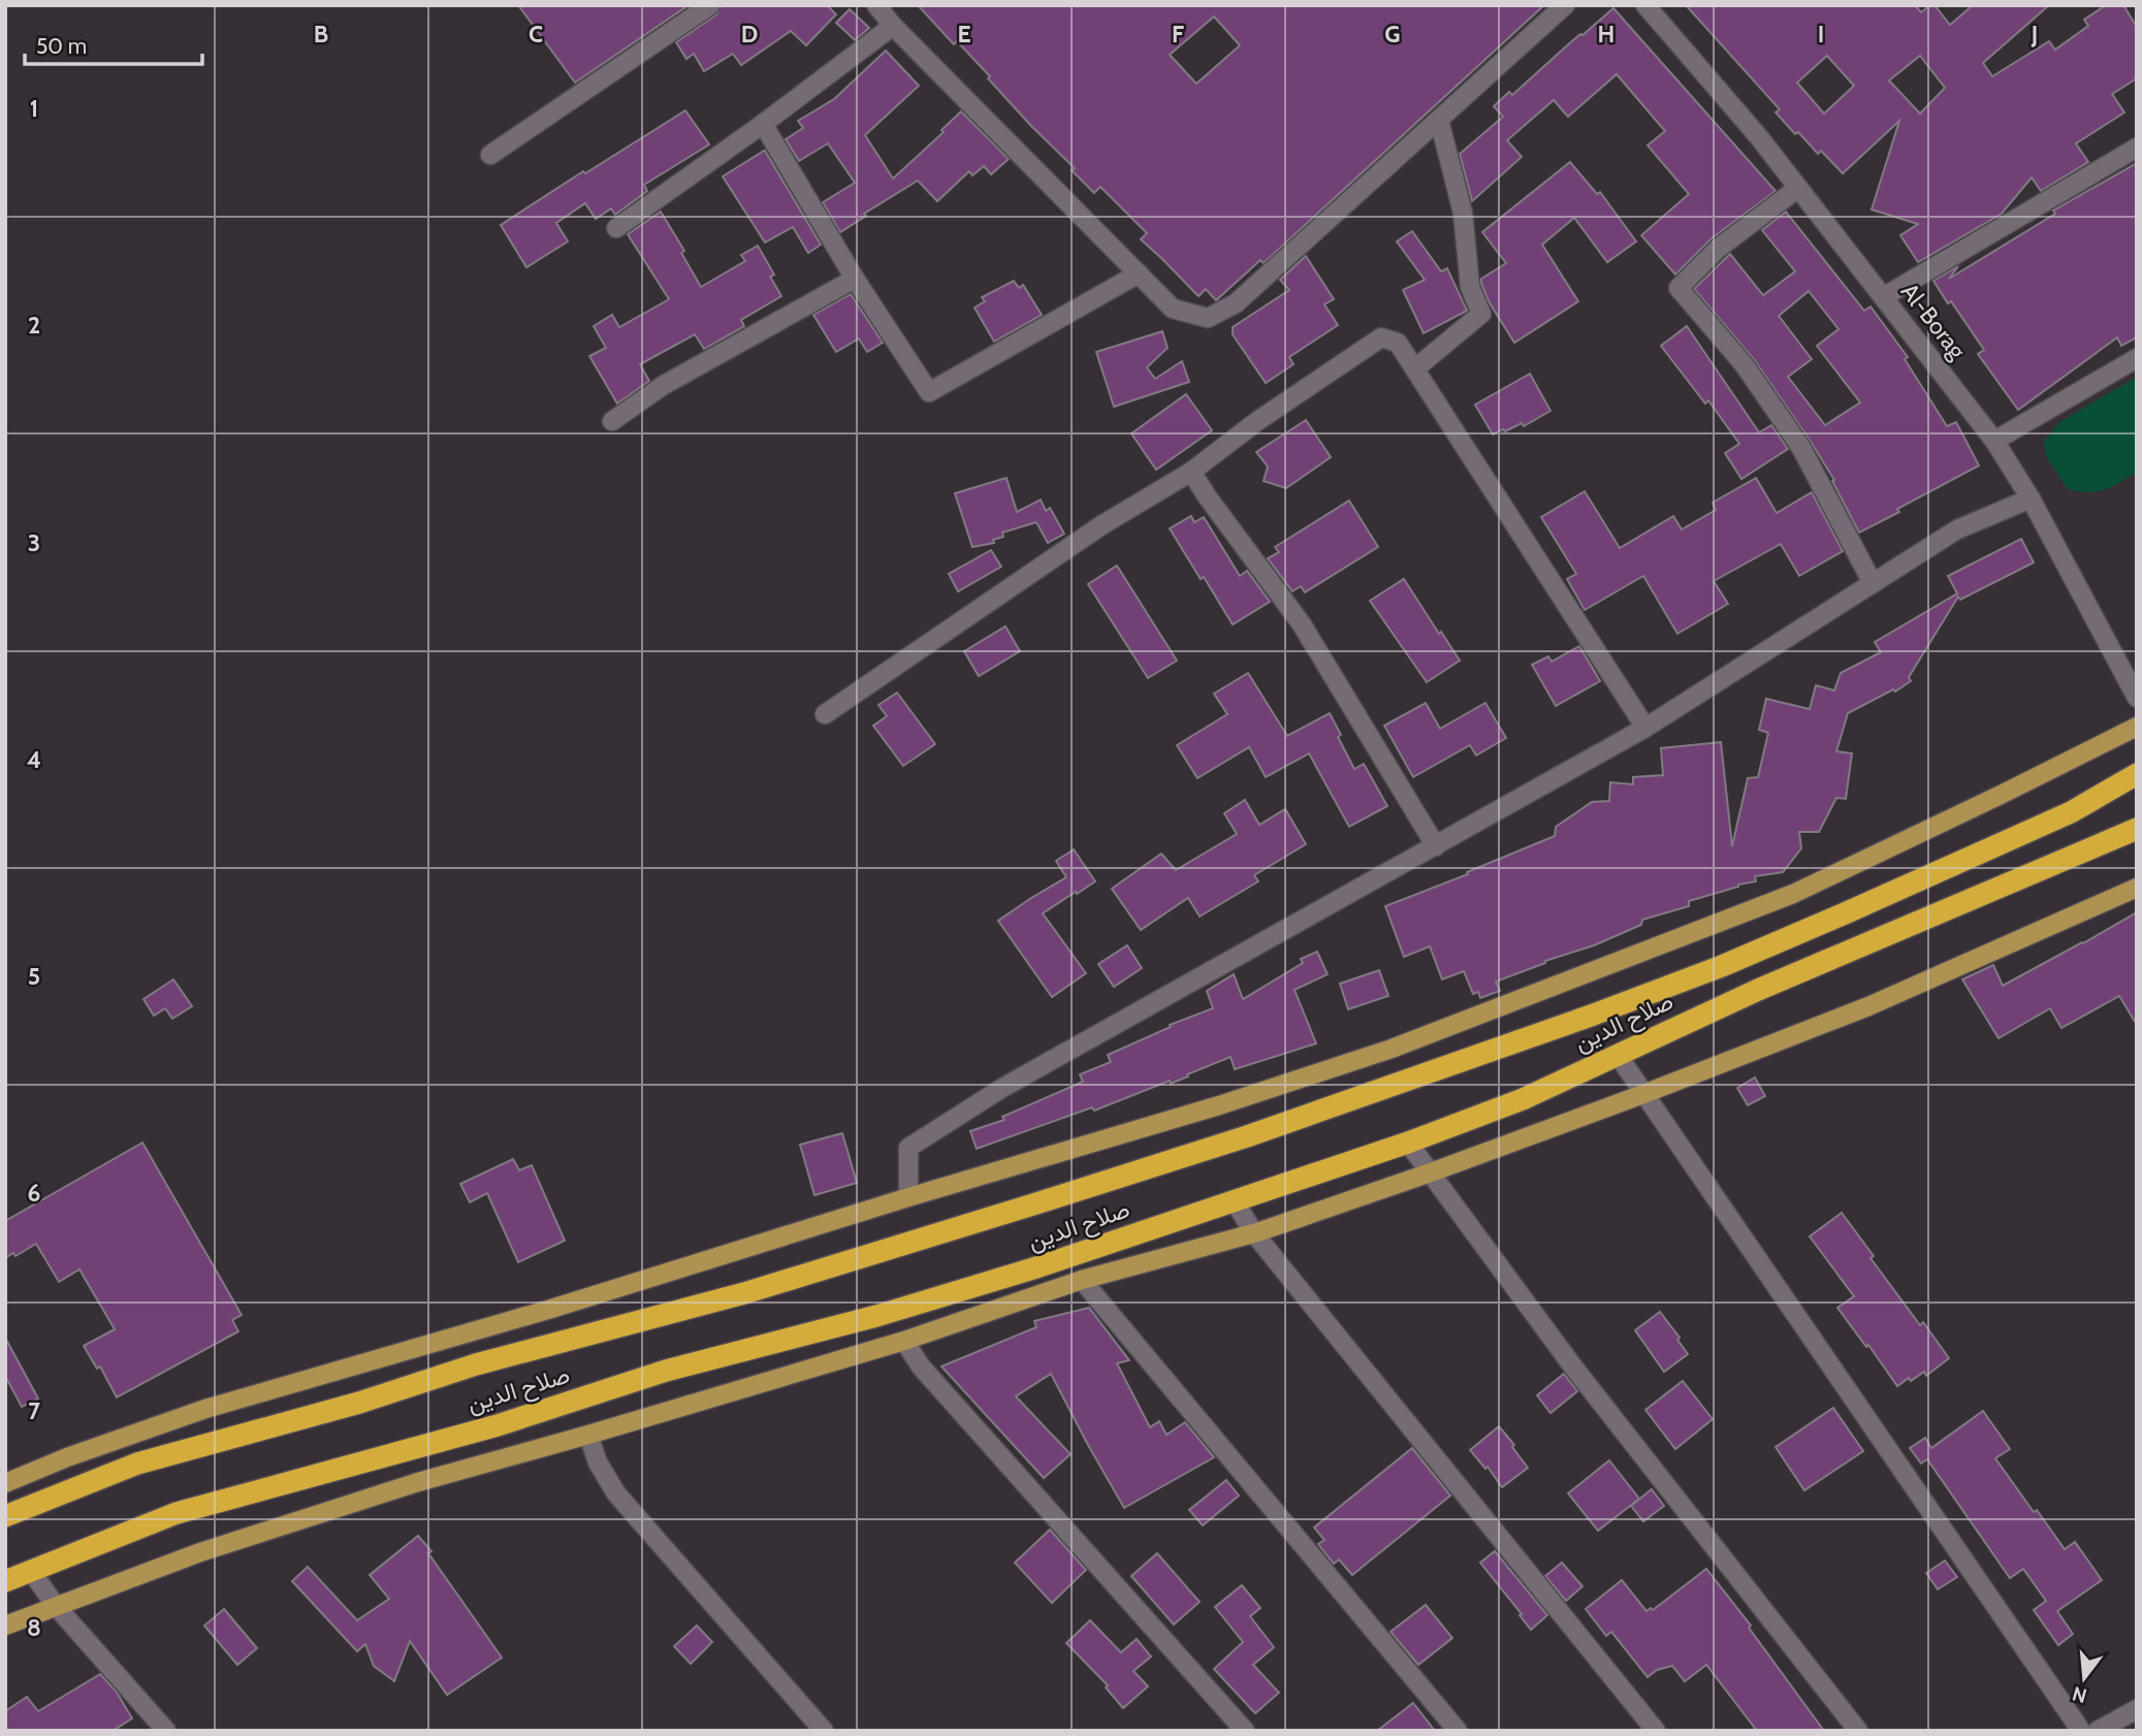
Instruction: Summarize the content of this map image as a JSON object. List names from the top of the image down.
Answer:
{
  "streets": {
    "highway": ["صلاح الدين"],
    "street": ["Al-Borag"]
  },
  "scale_bar": "50 m",
  "north": "bottom",
  "grid": {
    "columns": [
      "B",
      "C",
      "D",
      "E",
      "F",
      "G",
      "H",
      "I",
      "J"
    ],
    "rows": [
      "1",
      "2",
      "3",
      "4",
      "5",
      "6",
      "7",
      "8"
    ]
  }
}
